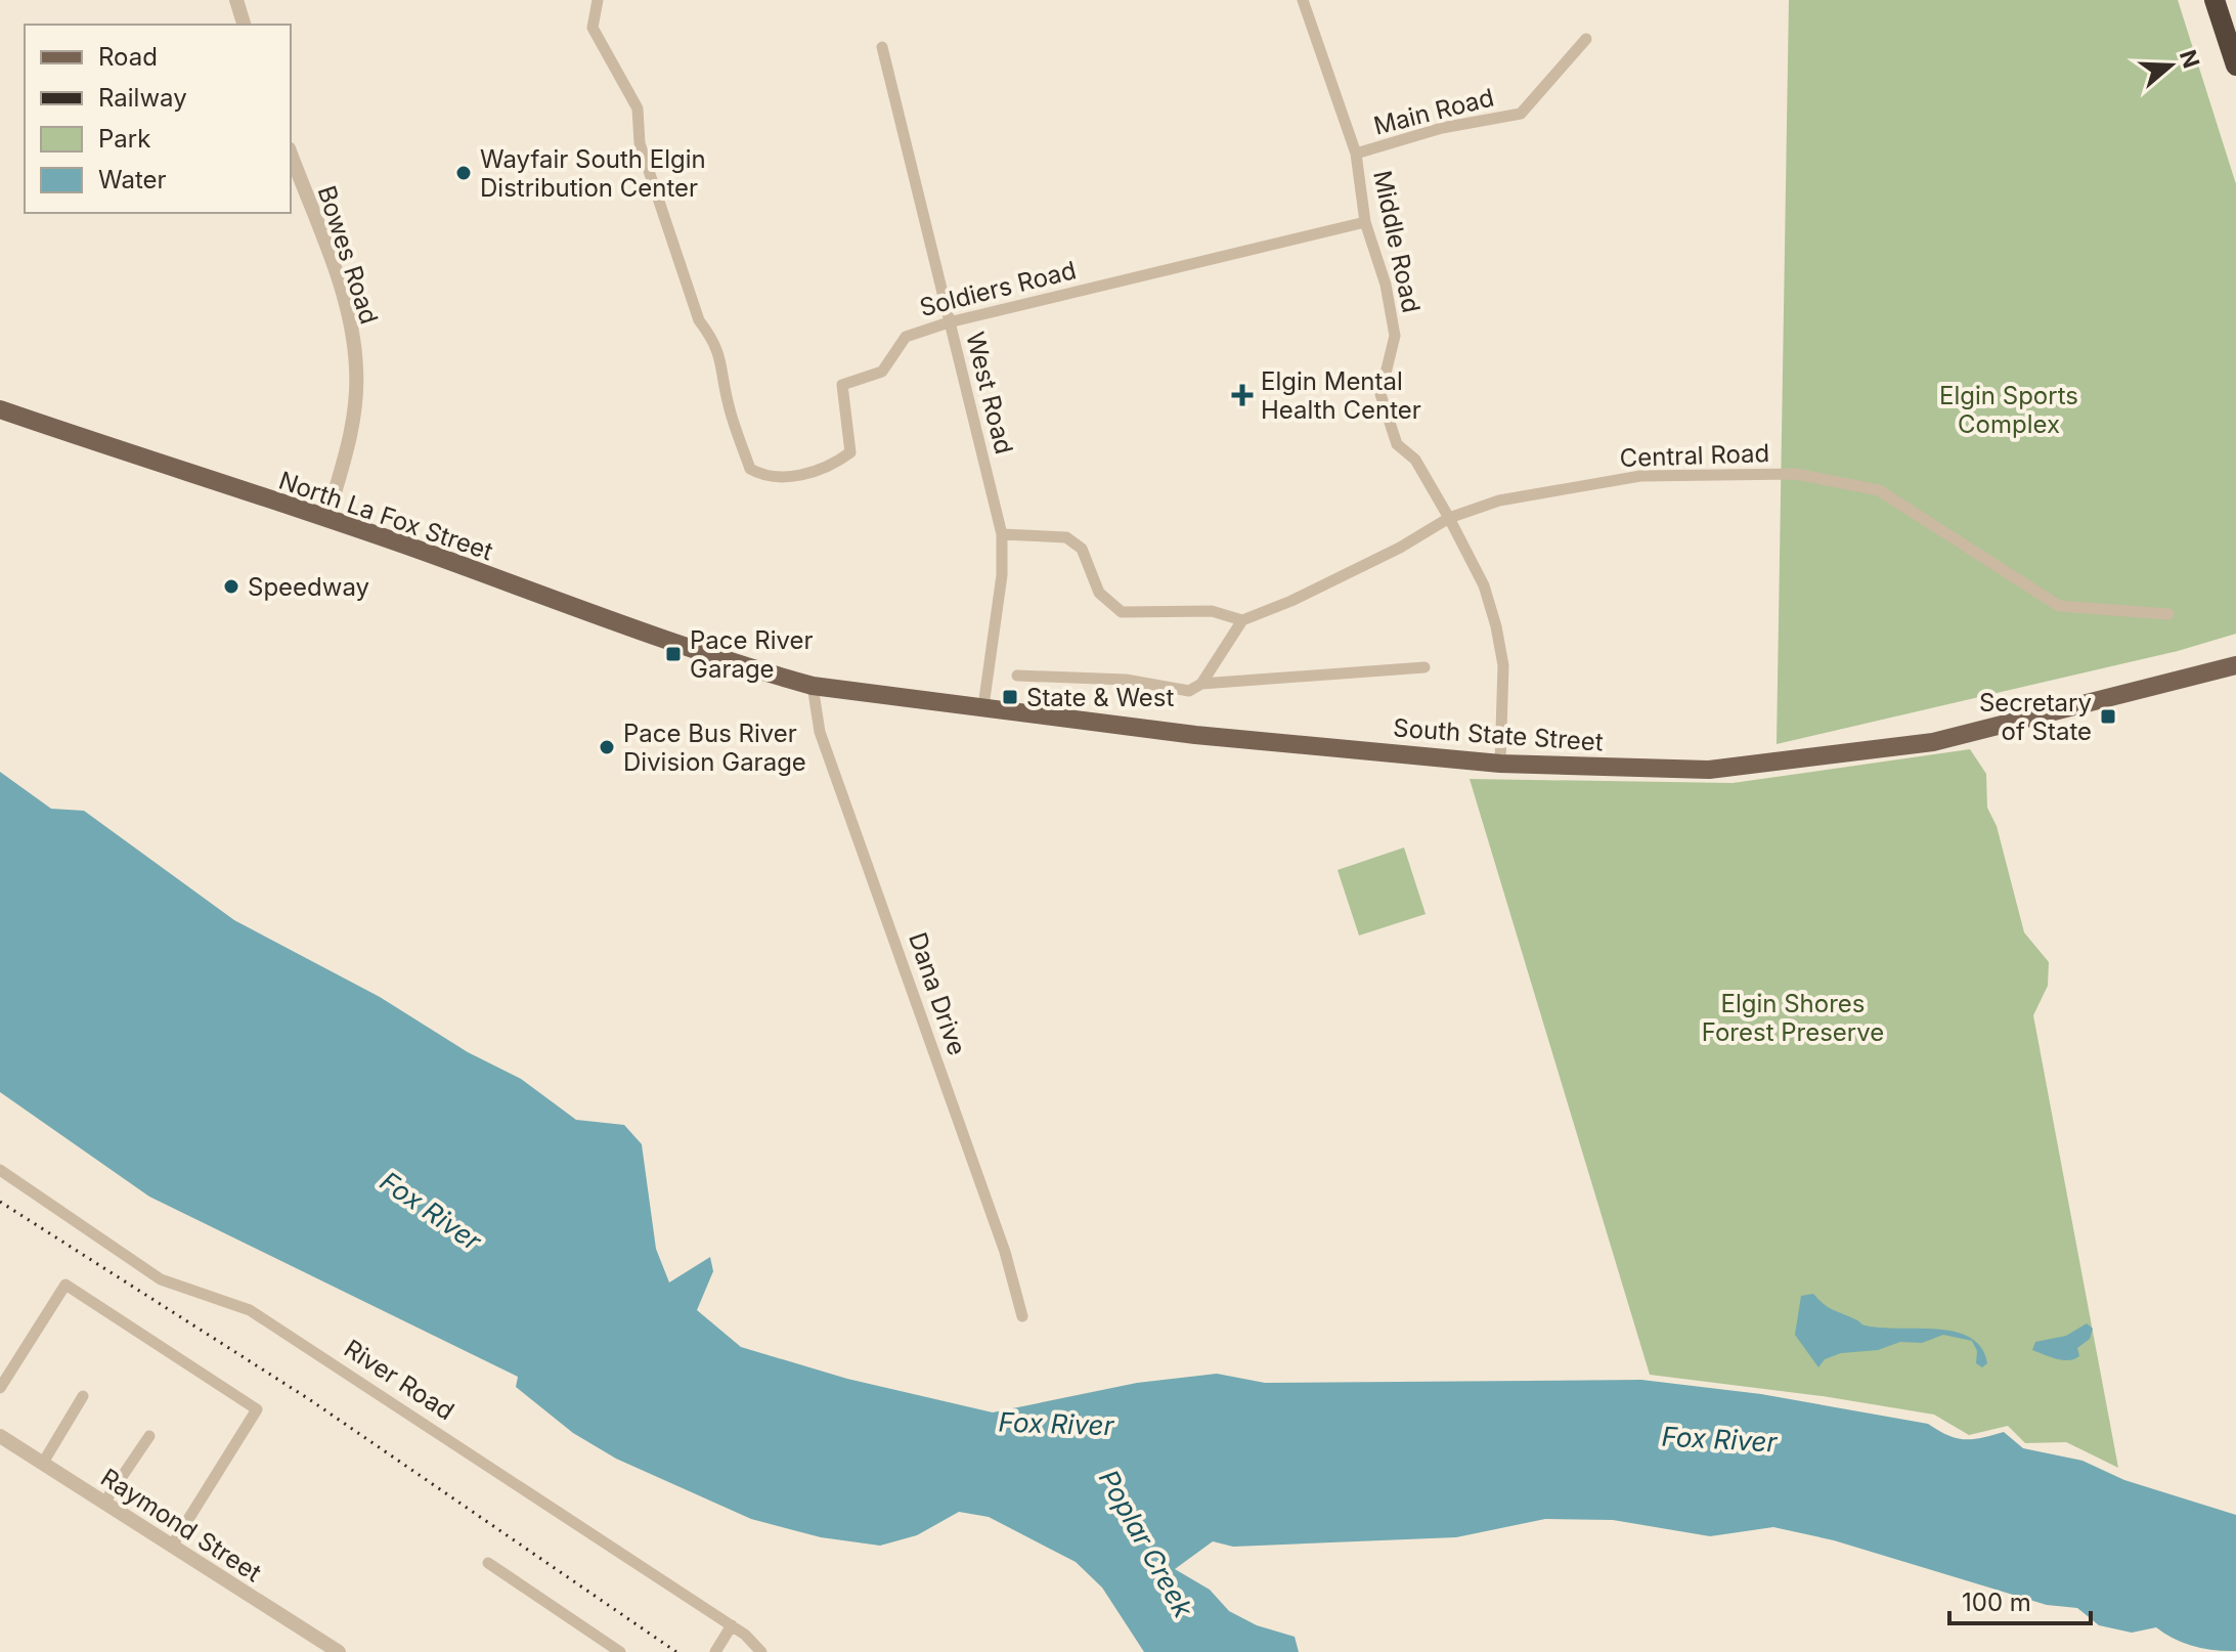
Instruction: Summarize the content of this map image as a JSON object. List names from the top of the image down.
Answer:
{
  "streets": {
    "main road": ["North La Fox Street", "South State Street"],
    "street": [
      "Main Road",
      "Middle Road",
      "Bowes Road",
      "Soldiers Road",
      "West Road",
      "Central Road",
      "Dana Drive",
      "River Road",
      "Raymond Street"
    ]
  },
  "crossings": [
    ["Main Road", "Middle Road"],
    ["Middle Road", "Soldiers Road"],
    ["Middle Road", "Central Road"],
    ["Middle Road", "South State Street"],
    ["Bowes Road", "North La Fox Street"],
    ["Soldiers Road", "West Road"],
    ["West Road", "South State Street"],
    ["North La Fox Street", "South State Street"],
    ["South State Street", "Dana Drive"]
  ],
  "water": ["Fox River", "Poplar Creek"],
  "parks": ["Elgin Sports Complex", "Elgin Shores Forest Preserve"],
  "places": {
    "other": ["Wayfair South Elgin Distribution Center", "Speedway", "Pace Bus River Division Garage"],
    "health": ["Elgin Mental Health Center"],
    "transit": ["Pace River Garage", "State & West", "Secretary of State"]
  },
  "legend": [
    "Road",
    "Railway",
    "Park",
    "Water"
  ],
  "scale_bar": "100 m",
  "north": "right"
}
